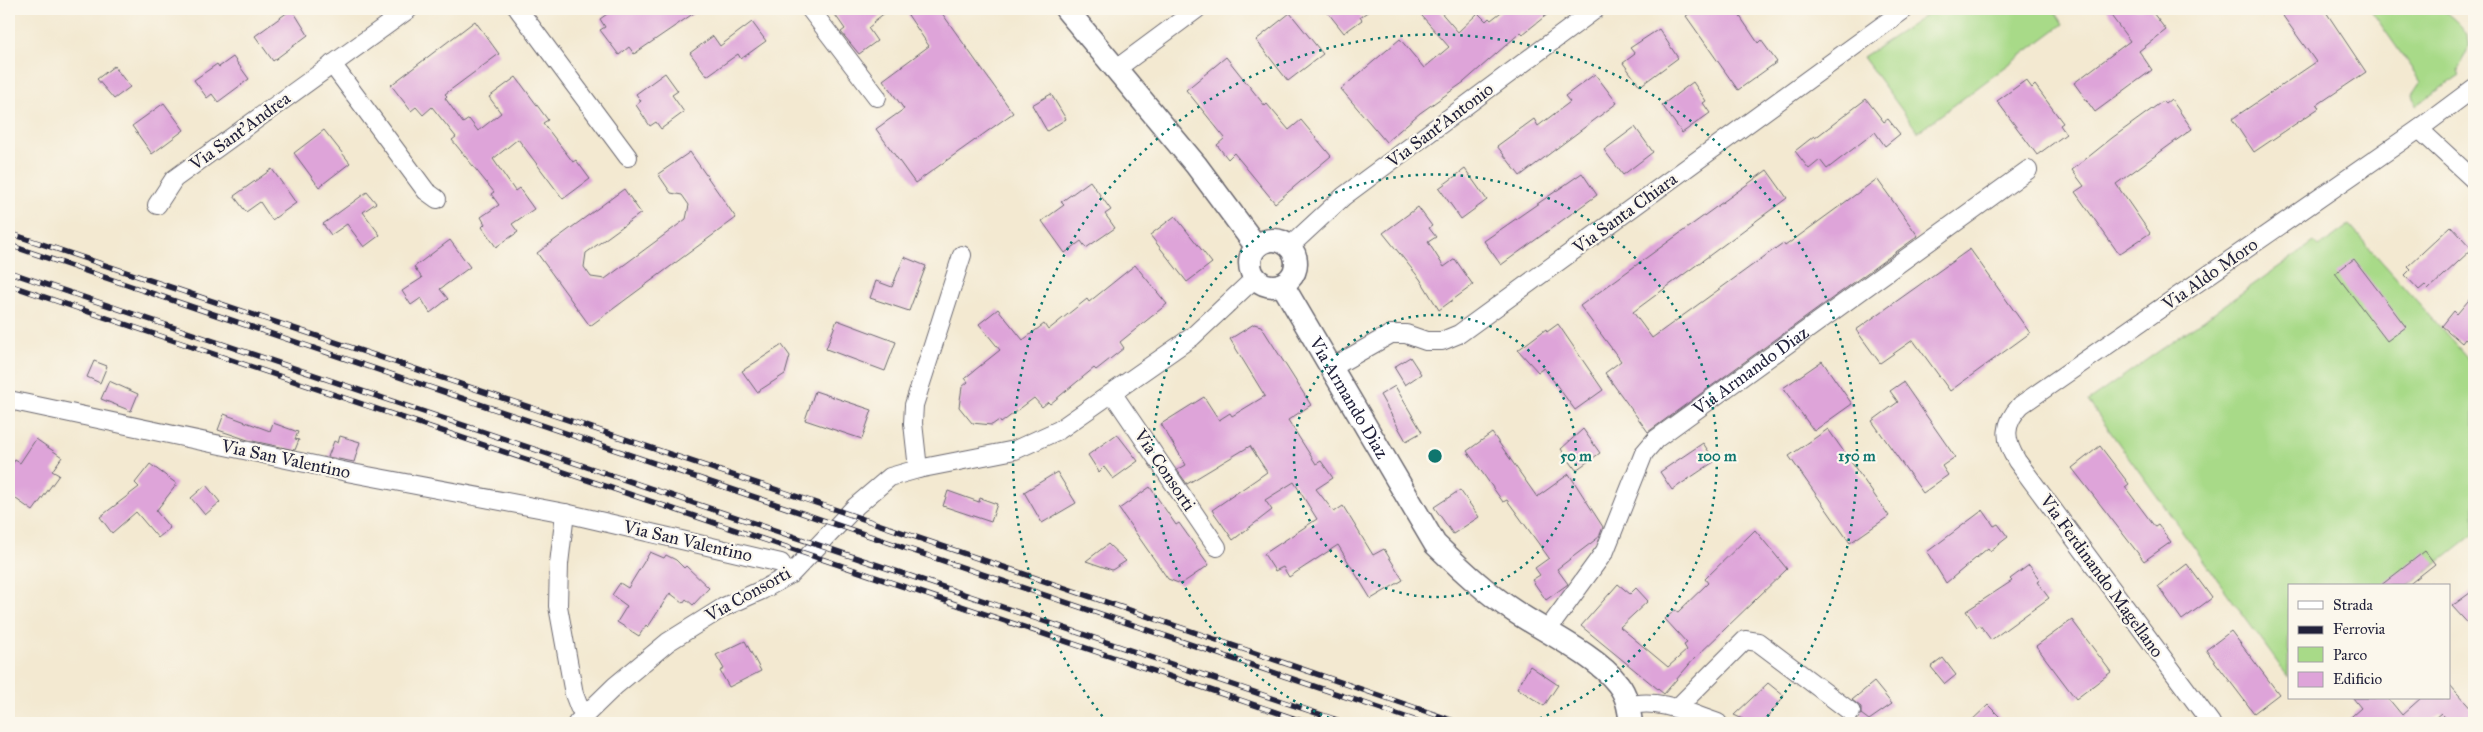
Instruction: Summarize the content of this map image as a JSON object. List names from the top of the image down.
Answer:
{
  "streets": {
    "street": [
      "Via Sant'Antonio",
      "Via Sant'Andrea",
      "Via Santa Chiara",
      "Via Aldo Moro",
      "Via Armando Diaz",
      "Via San Valentino",
      "Via Consorti",
      "Via Ferdinando Magellano"
    ]
  },
  "crossings": [
    ["Via Sant'Antonio", "Via Armando Diaz"],
    ["Via Sant'Antonio", "Via Consorti"],
    ["Via Santa Chiara", "Via Armando Diaz"],
    ["Via Aldo Moro", "Via Ferdinando Magellano"],
    ["Via Armando Diaz", "Via Consorti"]
  ],
  "legend": [
    "Strada",
    "Ferrovia",
    "Parco",
    "Edificio"
  ],
  "rings": ["50 m", "100 m", "150 m"]
}
